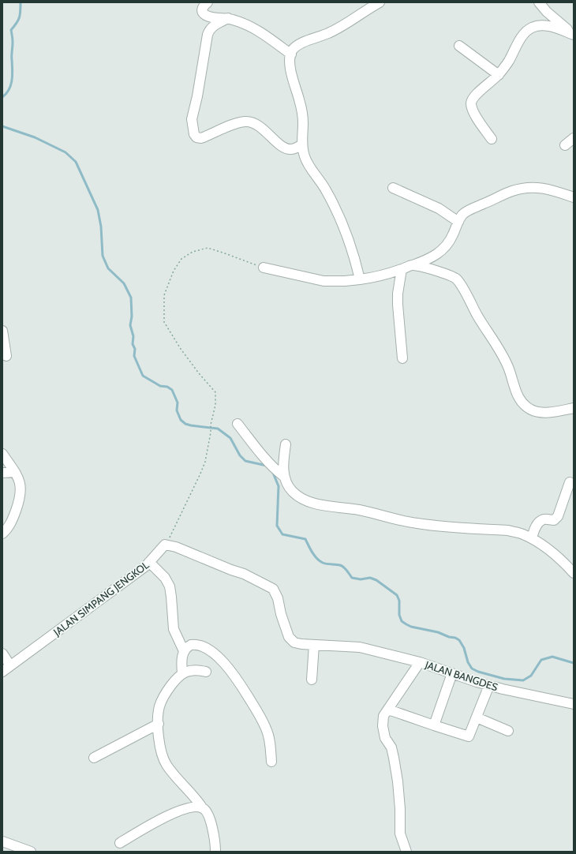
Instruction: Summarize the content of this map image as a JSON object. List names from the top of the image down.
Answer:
{
  "streets": {
    "street": ["JALAN SIMPANG JENGKOL", "JALAN BANGDES"]
  }
}
